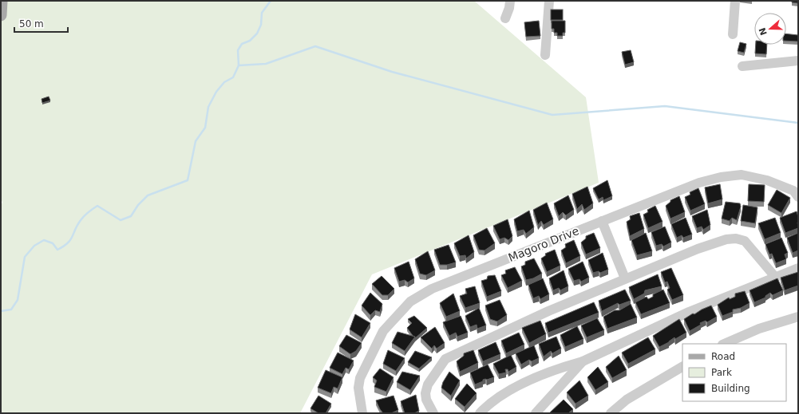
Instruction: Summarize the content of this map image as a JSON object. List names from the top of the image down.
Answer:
{
  "streets": {
    "street": ["Magoro Drive"]
  },
  "legend": ["Road", "Park", "Building"],
  "scale_bar": "50 m",
  "north": "left"
}
